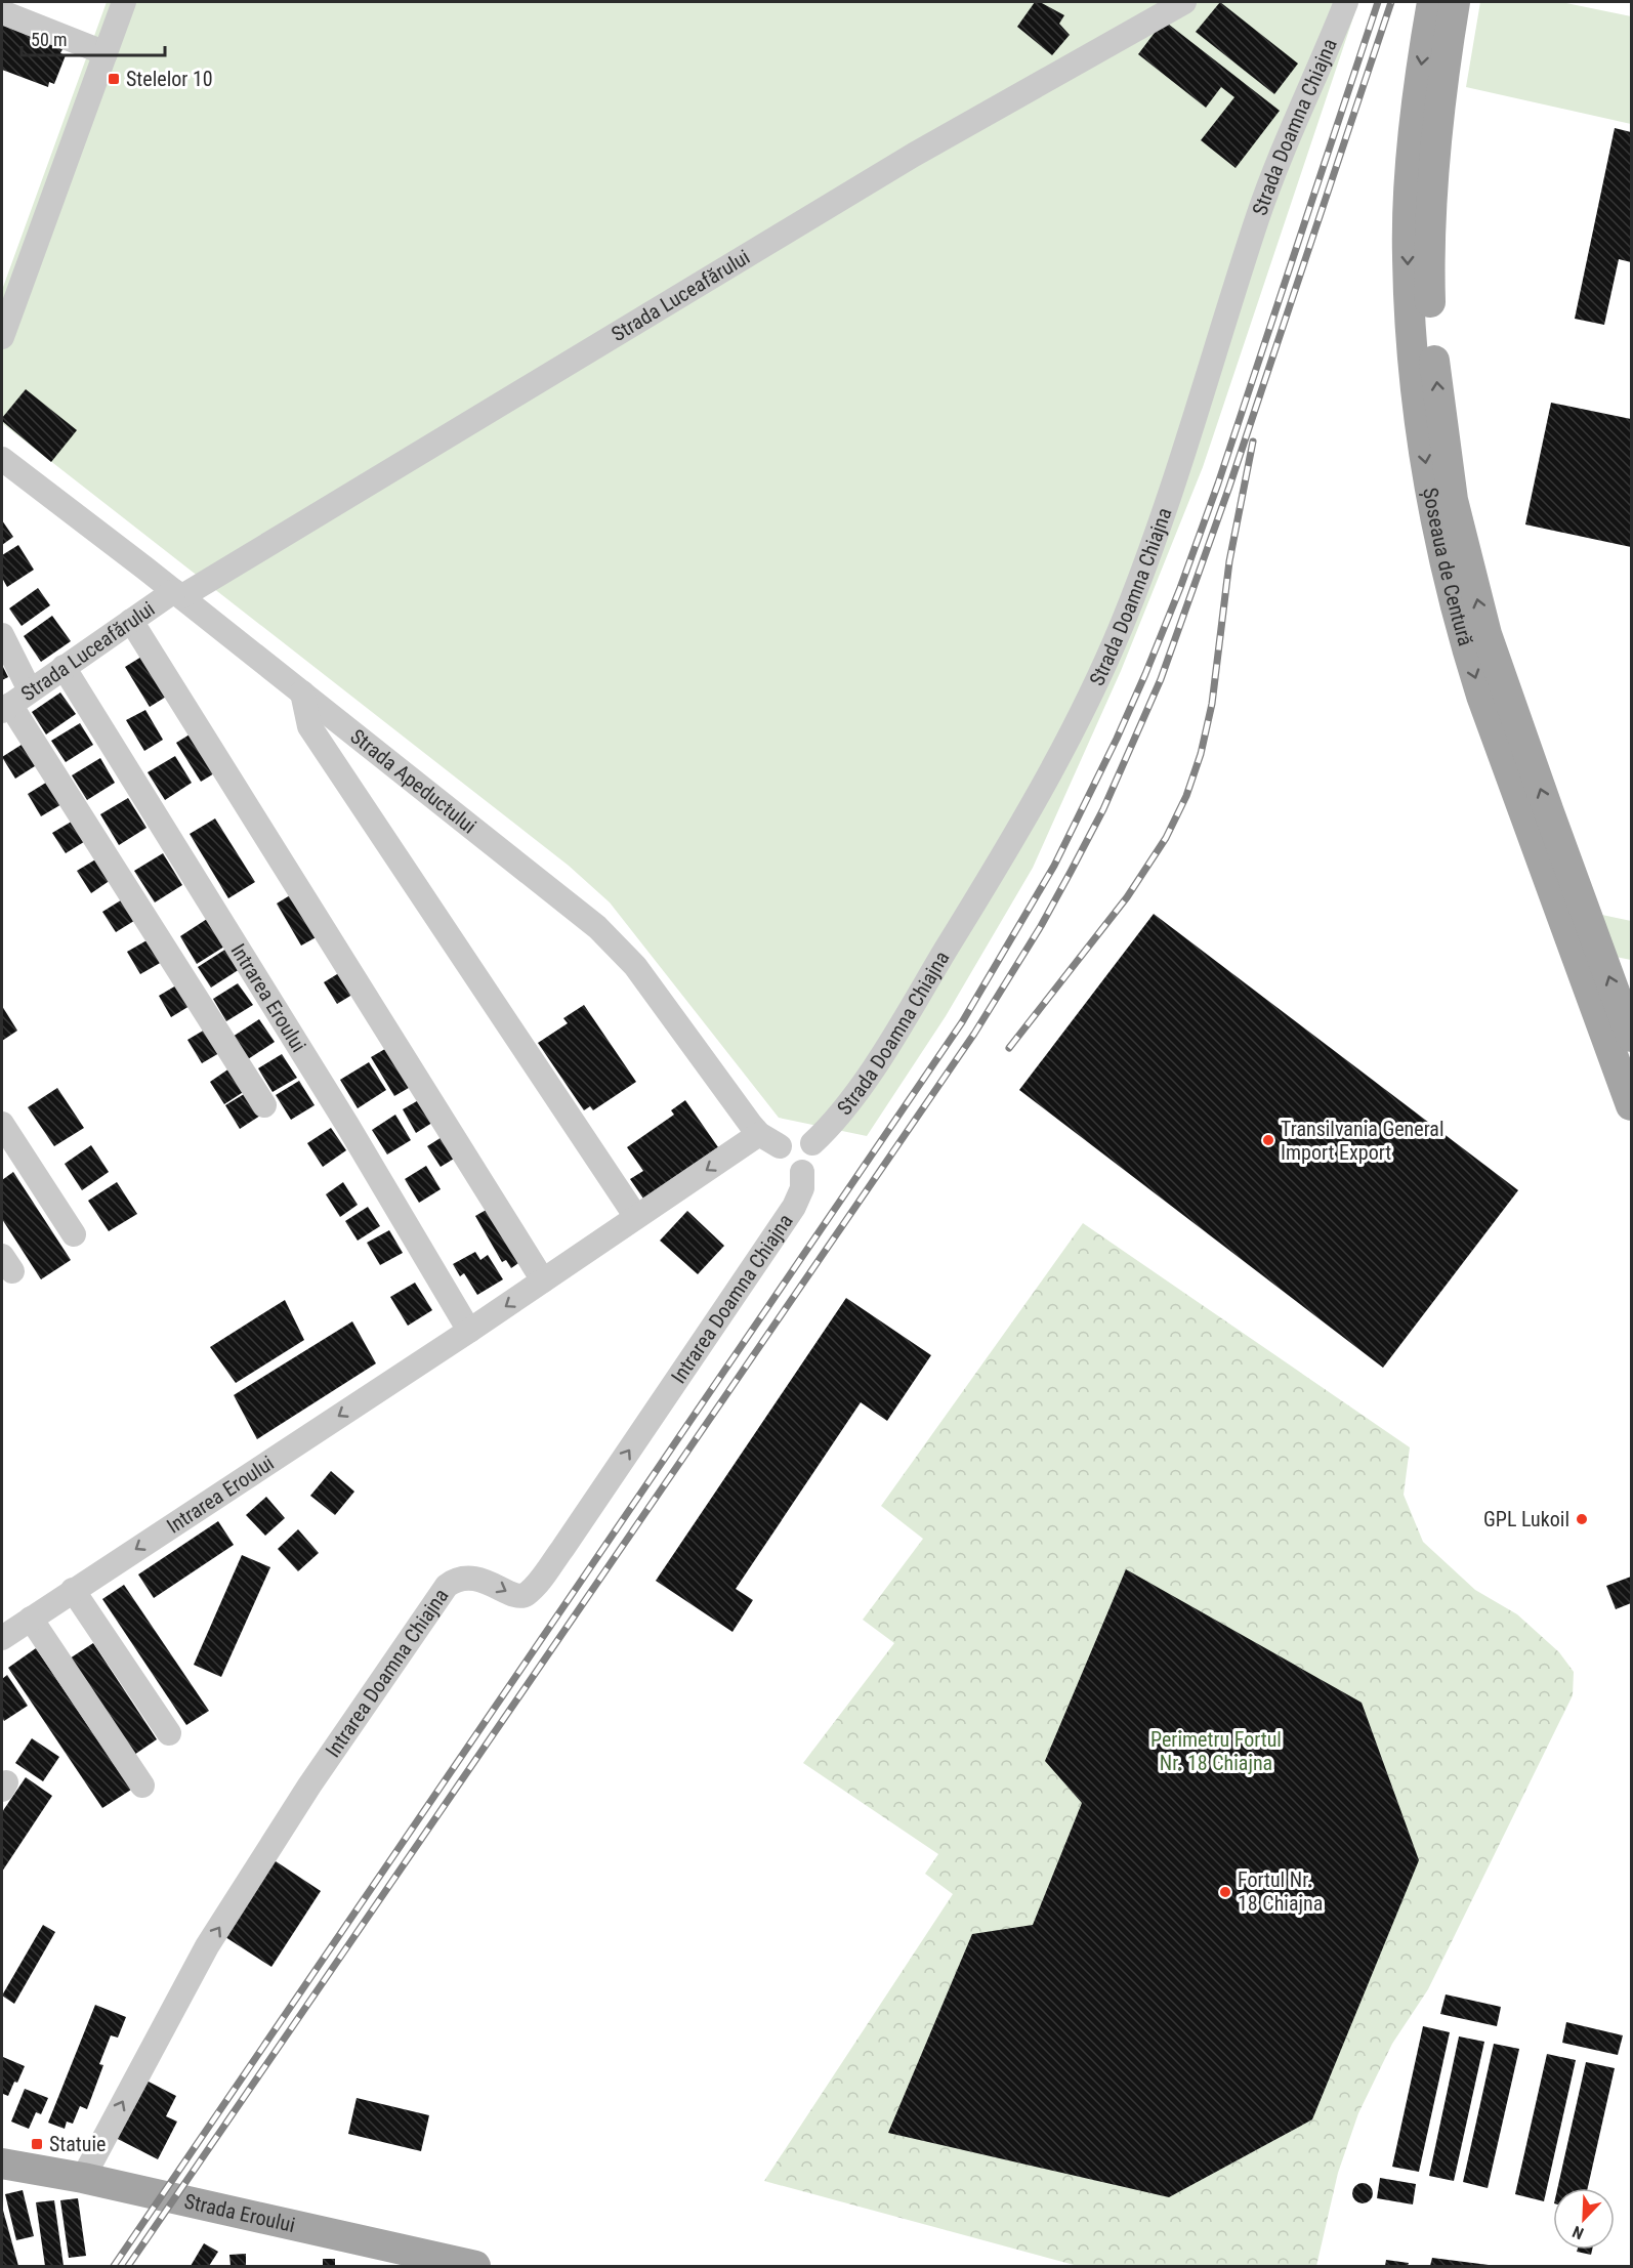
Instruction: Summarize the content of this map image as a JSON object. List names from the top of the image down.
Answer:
{
  "streets": {
    "main road": ["Șoseaua de Centură", "Strada Eroului"],
    "street": [
      "Strada Doamna Chiajna",
      "Strada Luceafărului",
      "Strada Apeductului",
      "Intrarea Eroului",
      "Intrarea Doamna Chiajna"
    ]
  },
  "crossings": [
    ["Strada Doamna Chiajna", "Strada Apeductului"],
    ["Strada Doamna Chiajna", "Intrarea Eroului"],
    ["Strada Doamna Chiajna", "Intrarea Doamna Chiajna"],
    ["Strada Luceafărului", "Strada Apeductului"],
    ["Strada Luceafărului", "Intrarea Eroului"],
    ["Strada Apeductului", "Intrarea Eroului"],
    ["Strada Apeductului", "Intrarea Doamna Chiajna"],
    ["Intrarea Eroului", "Intrarea Doamna Chiajna"],
    ["Intrarea Doamna Chiajna", "Strada Eroului"]
  ],
  "one_way": ["Intrarea Eroului", "Intrarea Doamna Chiajna"],
  "parks": ["Perimetru Fortul Nr. 18 Chiajna"],
  "places": {
    "transit": ["Stelelor 10", "Statuie"],
    "other": ["Transilvania General Import Export", "GPL Lukoil", "Fortul Nr. 18 Chiajna"]
  },
  "scale_bar": "50 m",
  "north": "bottom left"
}
